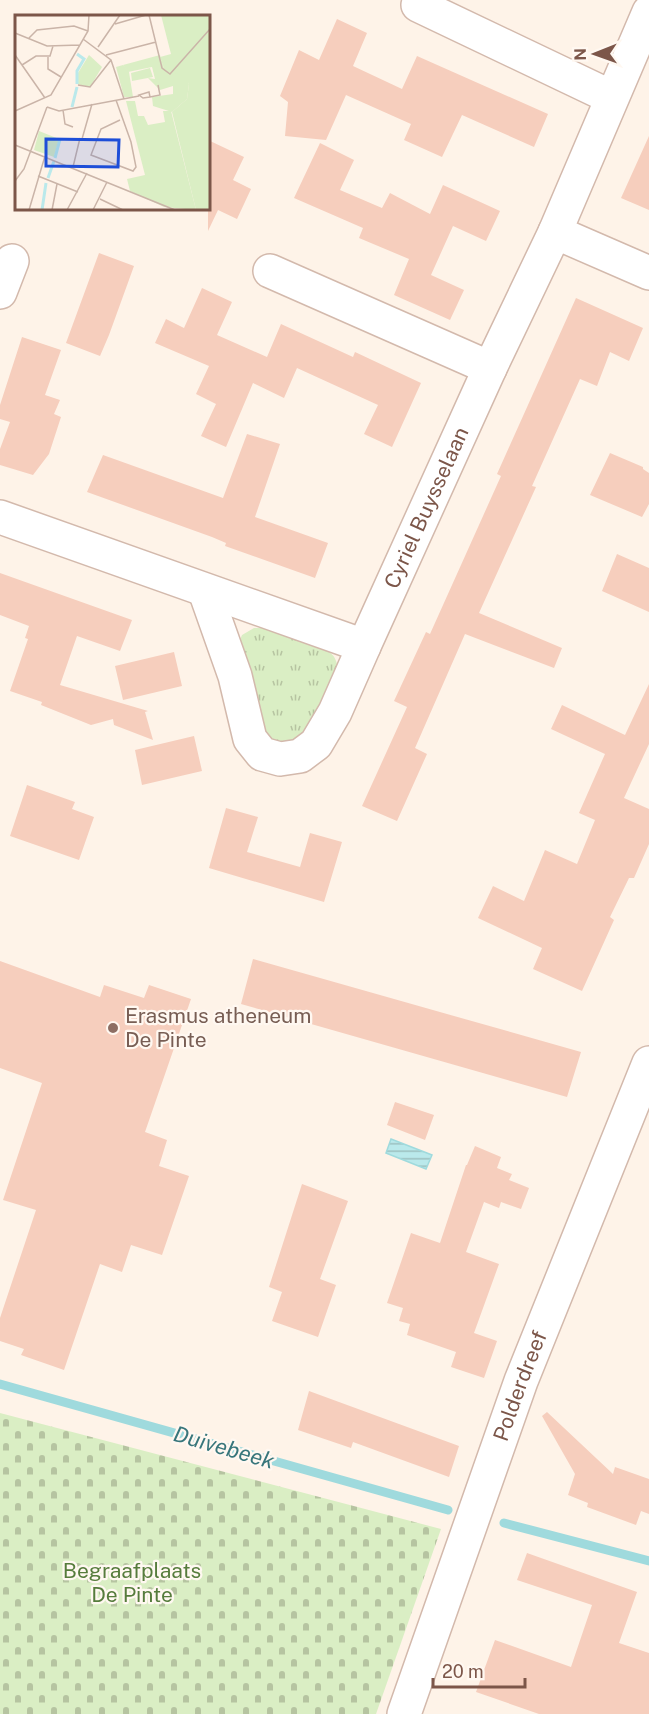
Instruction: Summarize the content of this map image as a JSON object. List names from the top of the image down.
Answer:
{
  "streets": {
    "street": ["Cyriel Buysselaan", "Polderdreef"]
  },
  "water": ["Duivebeek"],
  "parks": ["Begraafplaats De Pinte"],
  "places": ["Erasmus atheneum De Pinte"],
  "scale_bar": "20 m",
  "north": "left"
}
